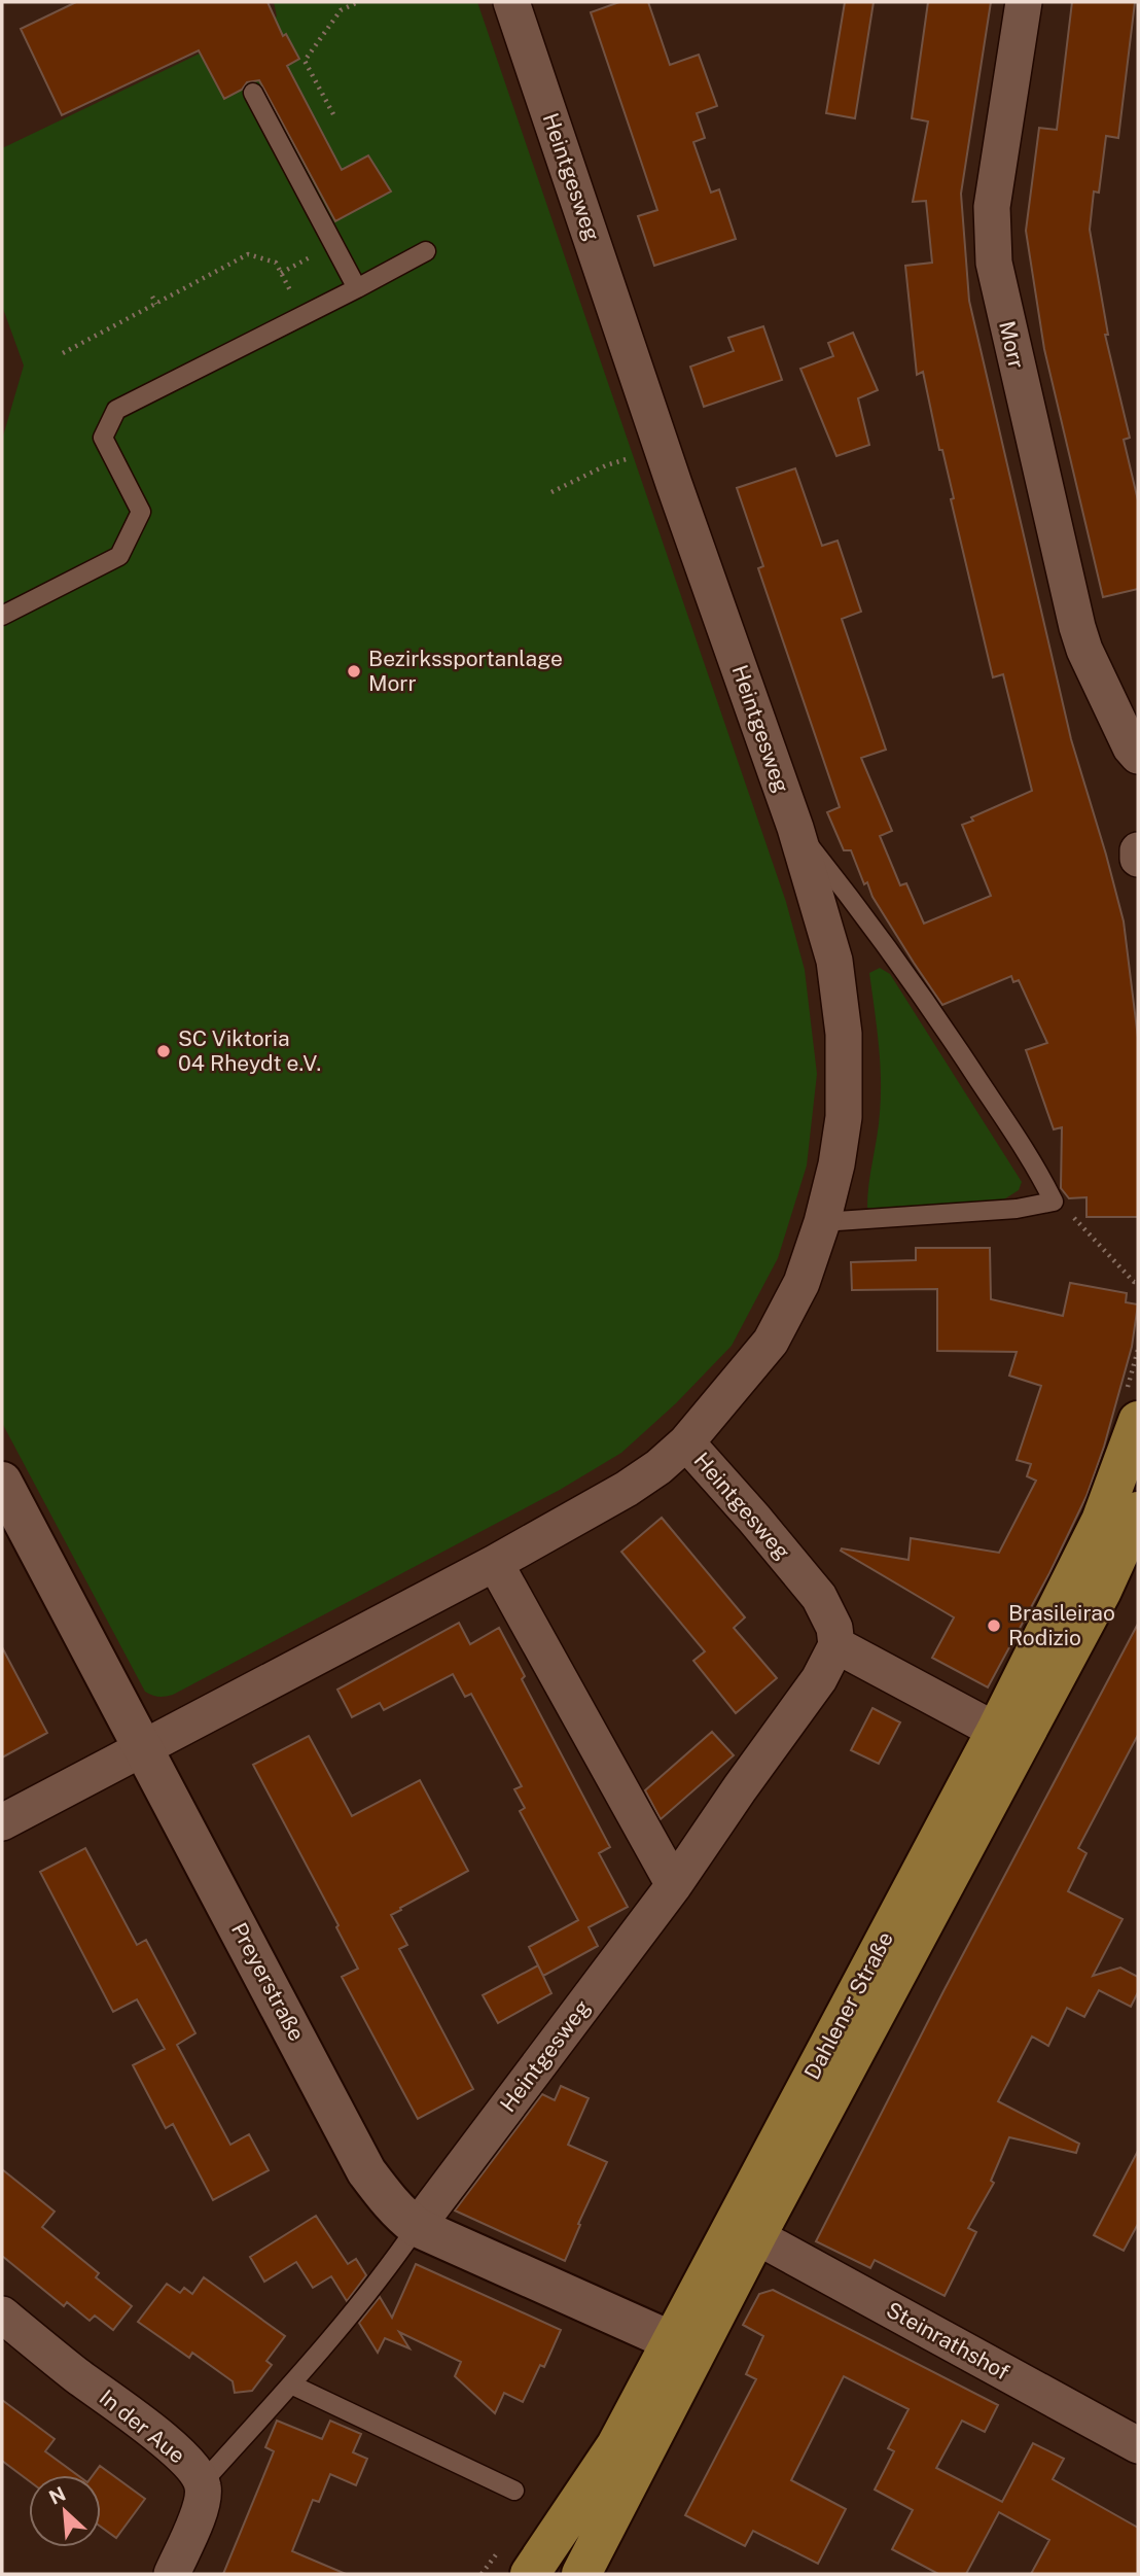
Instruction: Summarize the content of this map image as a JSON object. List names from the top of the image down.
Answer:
{
  "streets": {
    "main road": ["Dahlener Straße"],
    "street": [
      "Heintgesweg",
      "Morr",
      "Preyerstraße",
      "Steinrathshof",
      "In der Aue"
    ]
  },
  "crossings": [
    ["Heintgesweg", "Preyerstraße"],
    ["Preyerstraße", "Dahlener Straße"],
    ["Dahlener Straße", "Steinrathshof"]
  ],
  "places": ["Bezirkssportanlage Morr", "SC Viktoria 04 Rheydt e.V.", "Brasileirao Rodizio"],
  "north": "top left"
}
